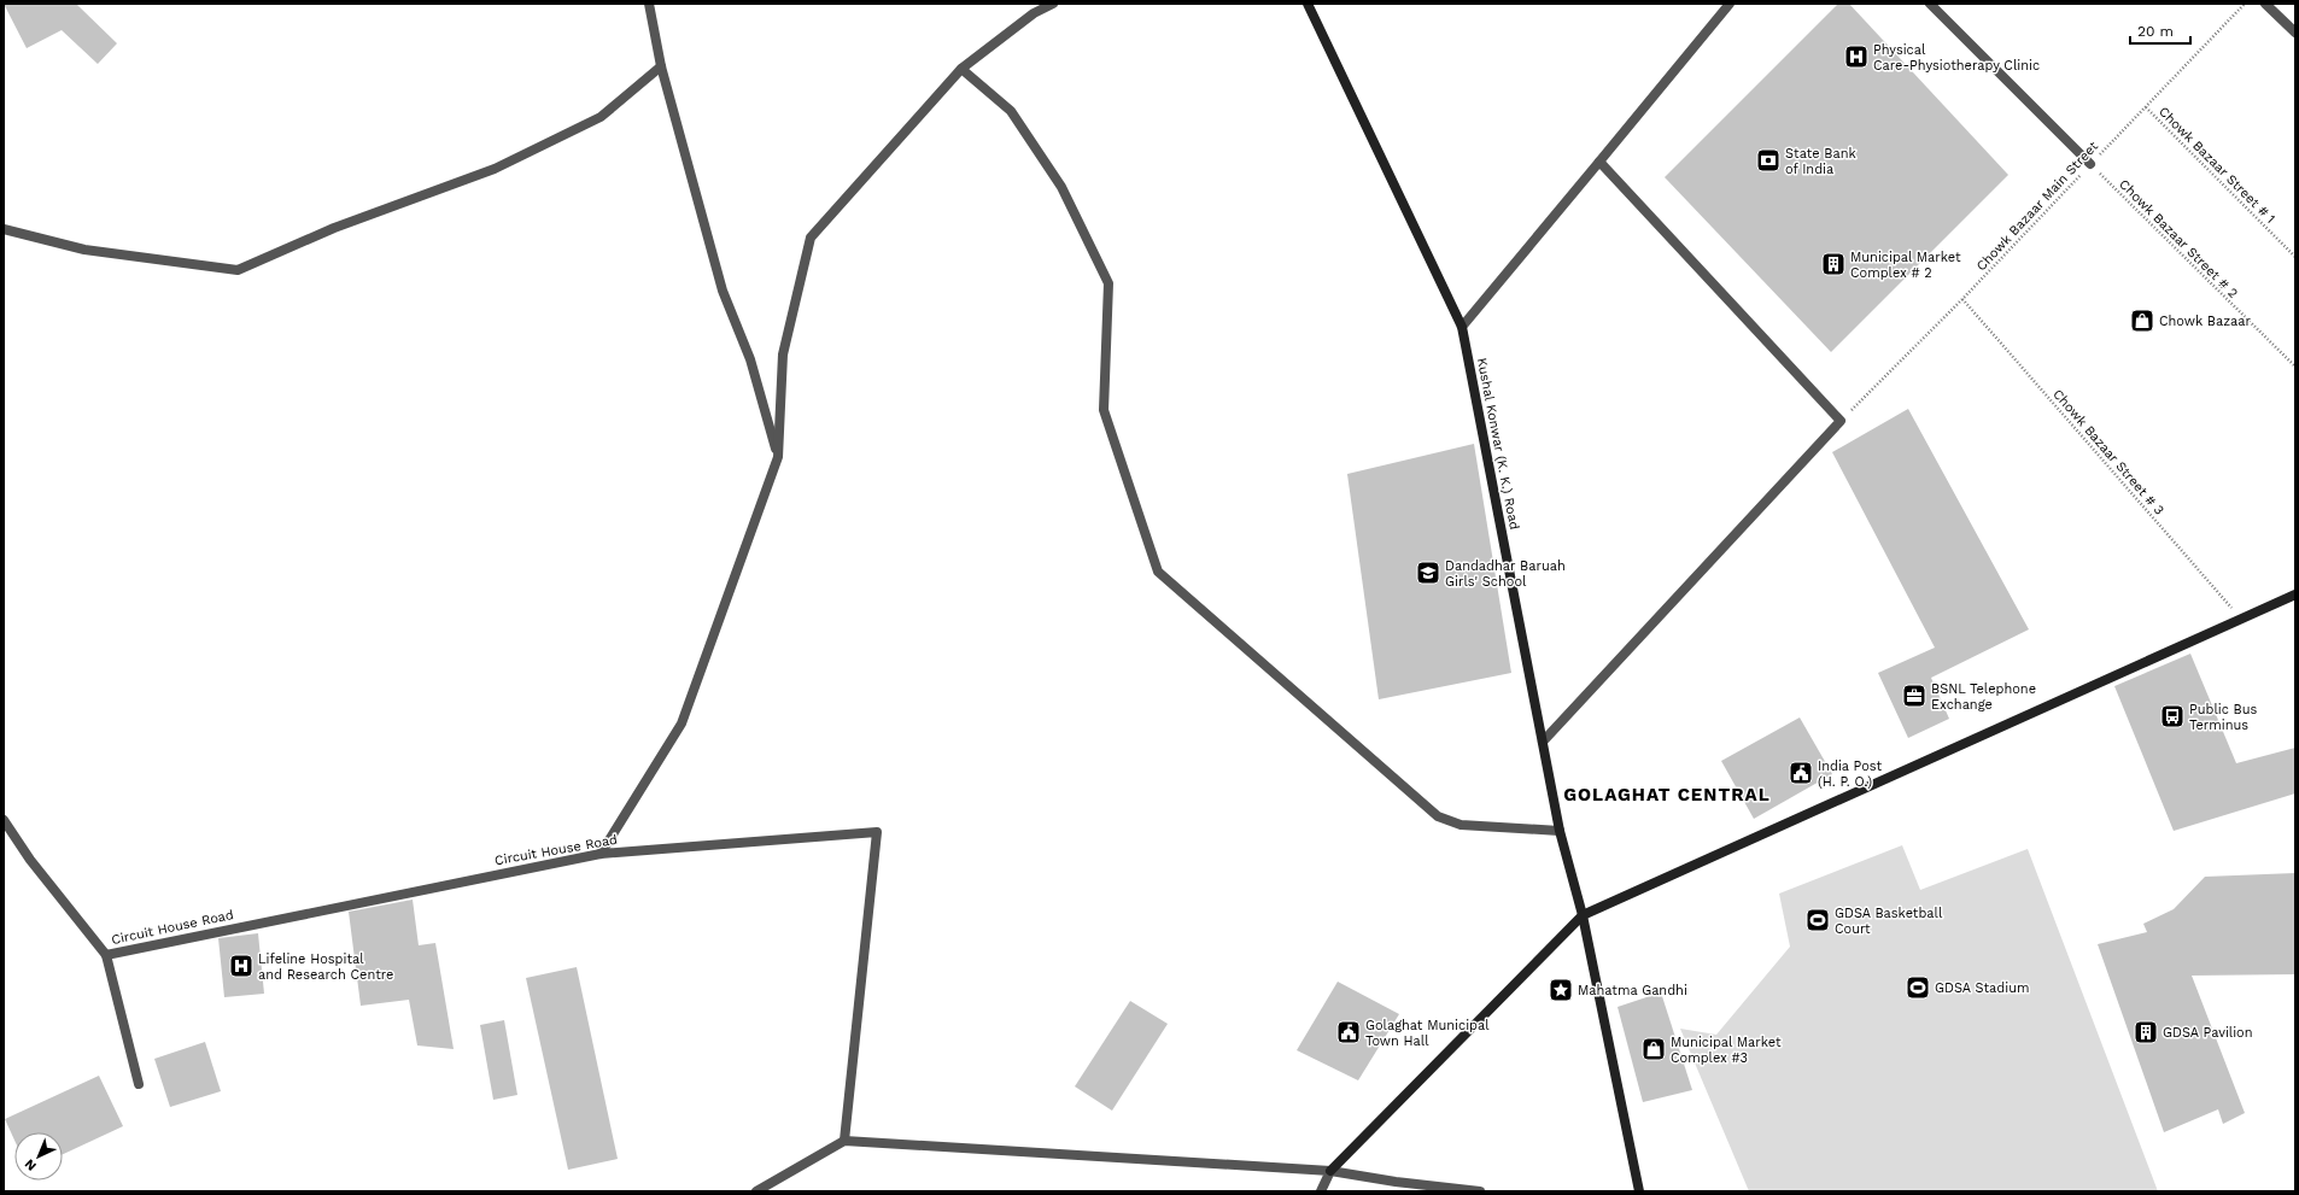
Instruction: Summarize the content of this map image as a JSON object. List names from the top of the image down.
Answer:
{
  "streets": {
    "main road": ["Kushal Konwar (K. K.) Road"],
    "street": ["Circuit House Road"],
    "path": [
      "Chowk Bazaar Street # 1",
      "Chowk Bazaar Main Street",
      "Chowk Bazaar Street # 2",
      "Chowk Bazaar Street # 3"
    ]
  },
  "crossings": [
    ["Chowk Bazaar Street # 1", "Chowk Bazaar Main Street"],
    ["Chowk Bazaar Main Street", "Chowk Bazaar Street # 2"],
    ["Chowk Bazaar Main Street", "Chowk Bazaar Street # 3"]
  ],
  "districts": ["GOLAGHAT CENTRAL"],
  "places": {
    "hospital": ["Physical Care-Physiotherapy Clinic", "Lifeline Hospital and Research Centre"],
    "bank": ["State Bank of India"],
    "building": ["Municipal Market Complex # 2", "GDSA Pavilion"],
    "shop": ["Chowk Bazaar", "Municipal Market Complex #3"],
    "school or university": ["Dandadhar Baruah Girls' School"],
    "office": ["BSNL Telephone Exchange"],
    "bus stop": ["Public Bus Terminus"],
    "public building": ["India Post (H. P. O.)", "Golaghat Municipal Town Hall"],
    "sports": ["GDSA Basketball Court", "GDSA Stadium"],
    "place": ["Mahatma Gandhi"]
  },
  "scale_bar": "20 m",
  "north": "bottom left"
}
